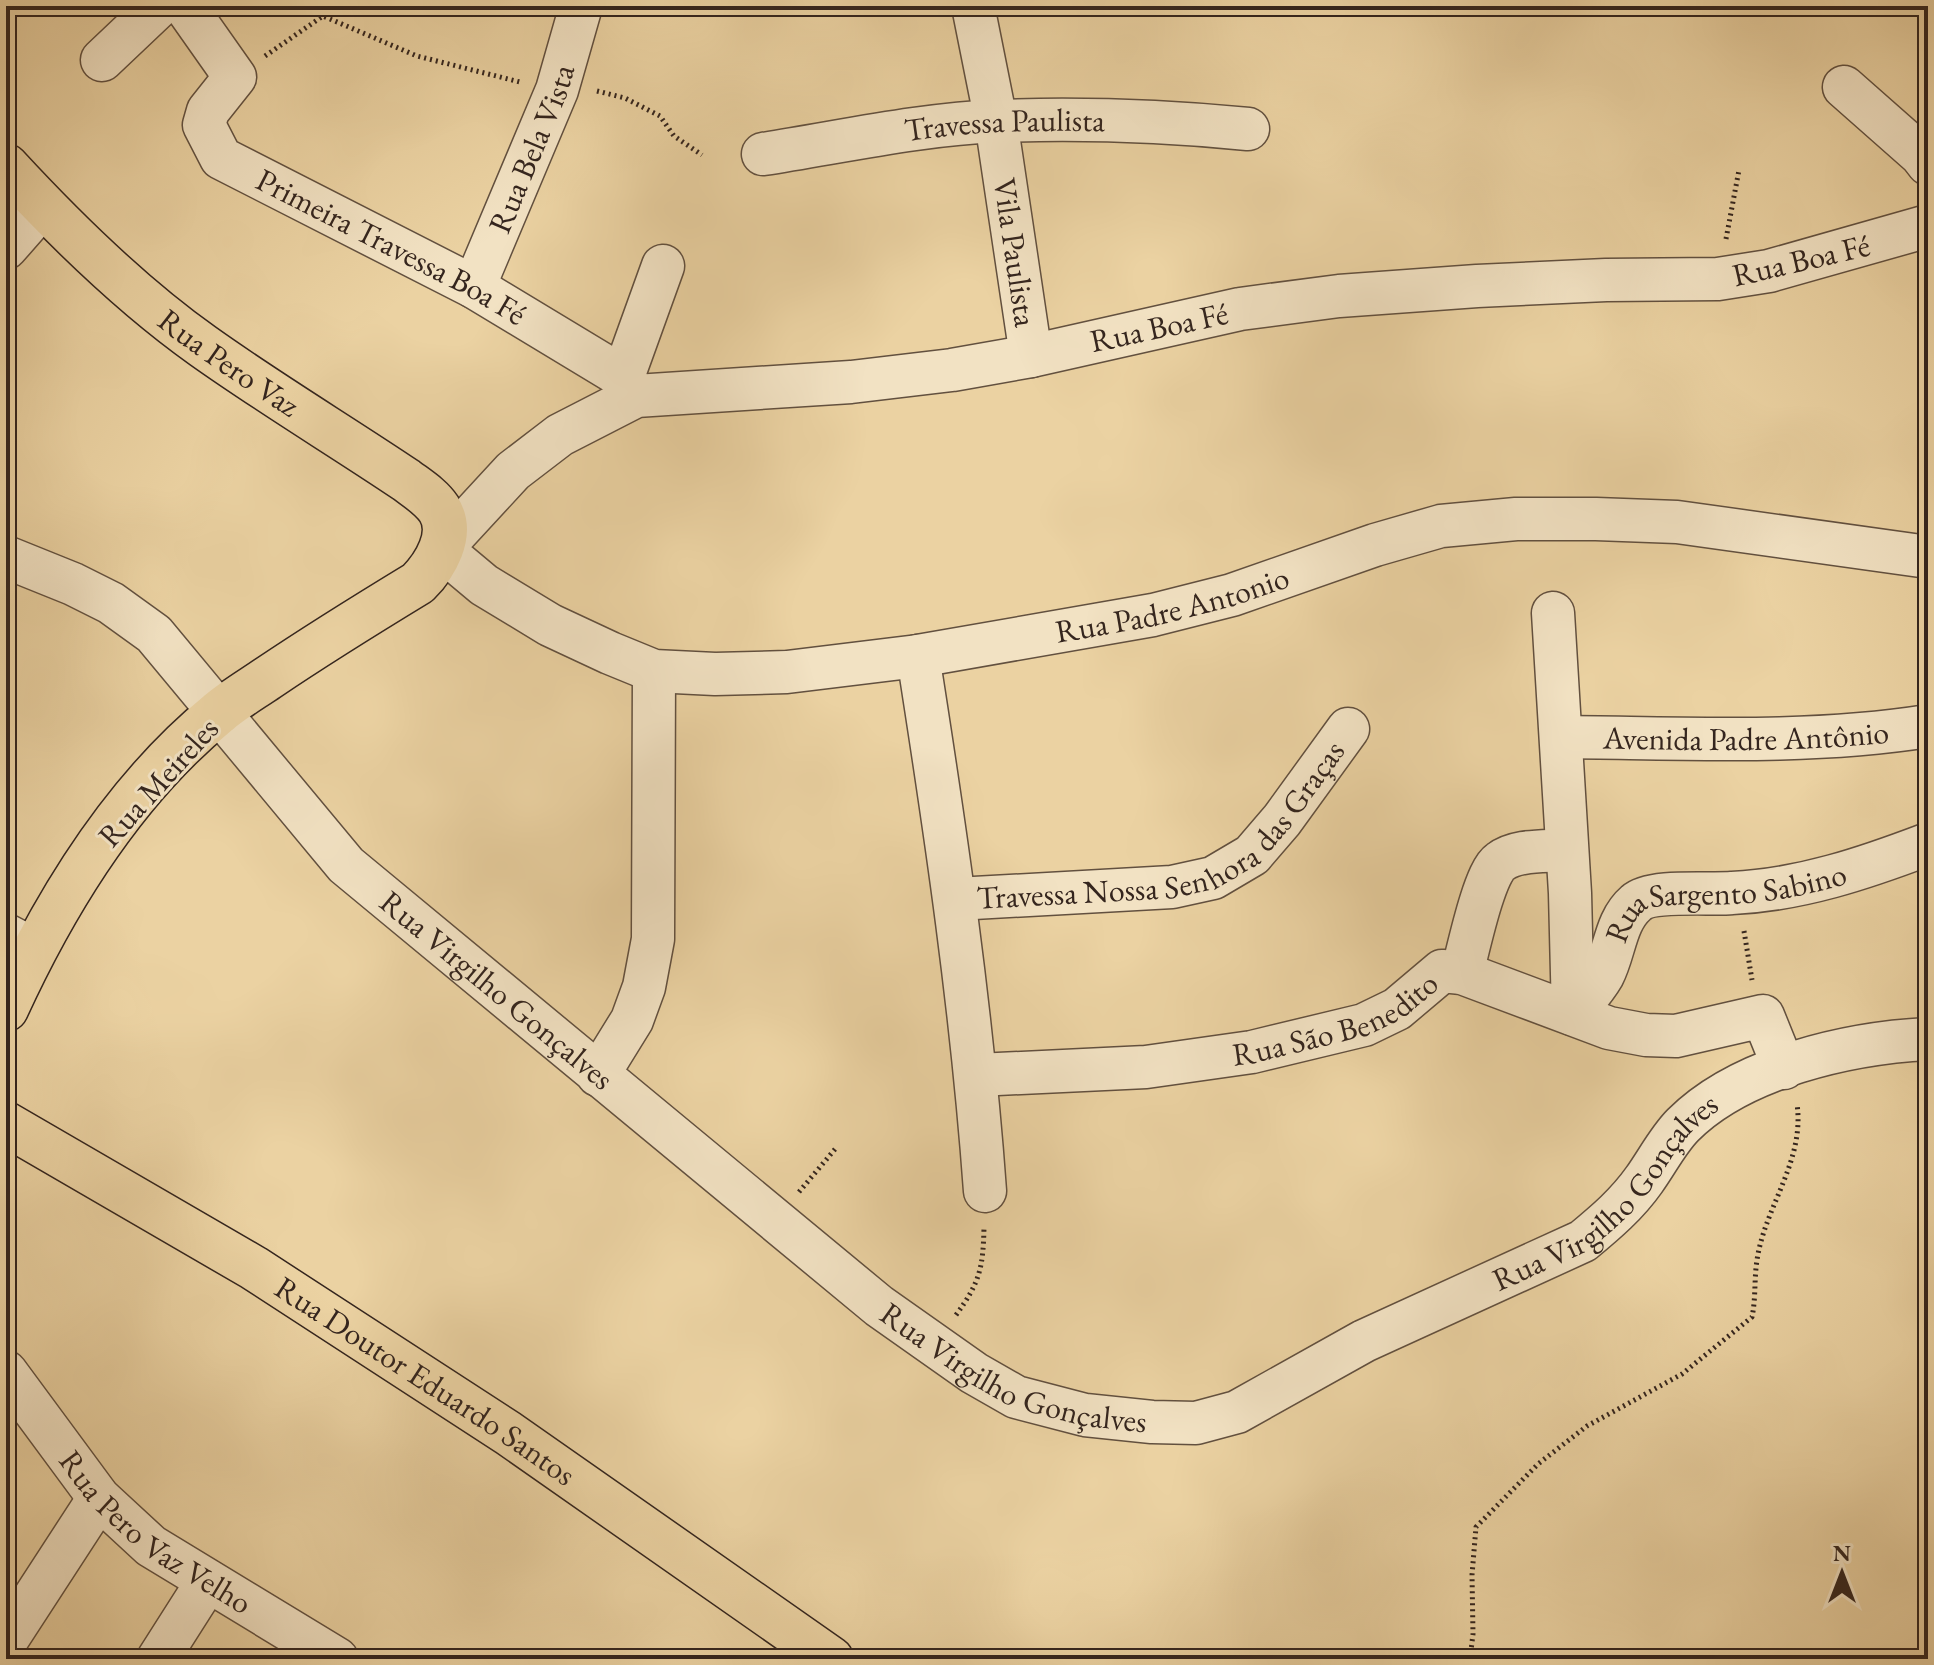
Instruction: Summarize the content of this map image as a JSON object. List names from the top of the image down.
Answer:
{
  "streets": {
    "main road": ["Rua Pero Vaz", "Rua Meireles", "Rua Doutor Eduardo Santos"],
    "street": [
      "Travessa Paulista",
      "Rua Bela Vista",
      "Primeira Travessa Boa Fé",
      "Vila Paulista",
      "Rua Boa Fé",
      "Rua Padre Antonio",
      "Avenida Padre Antônio",
      "Travessa Nossa Senhora das Graças",
      "Rua Sargento Sabino",
      "Rua Virgilho Gonçalves",
      "Rua São Benedito",
      "Rua Pero Vaz Velho"
    ]
  },
  "crossings": [
    ["Travessa Paulista", "Vila Paulista"],
    ["Rua Bela Vista", "Primeira Travessa Boa Fé"],
    ["Primeira Travessa Boa Fé", "Rua Boa Fé"],
    ["Vila Paulista", "Rua Boa Fé"],
    ["Rua Boa Fé", "Rua Pero Vaz"],
    ["Rua Boa Fé", "Rua Padre Antonio"],
    ["Rua Boa Fé", "Rua Meireles"],
    ["Rua Pero Vaz", "Rua Padre Antonio"],
    ["Rua Pero Vaz", "Rua Meireles"],
    ["Rua Padre Antonio", "Rua Meireles"],
    ["Rua Meireles", "Rua Virgilho Gonçalves"],
    ["Rua Sargento Sabino", "Rua São Benedito"]
  ],
  "north": "top"
}
